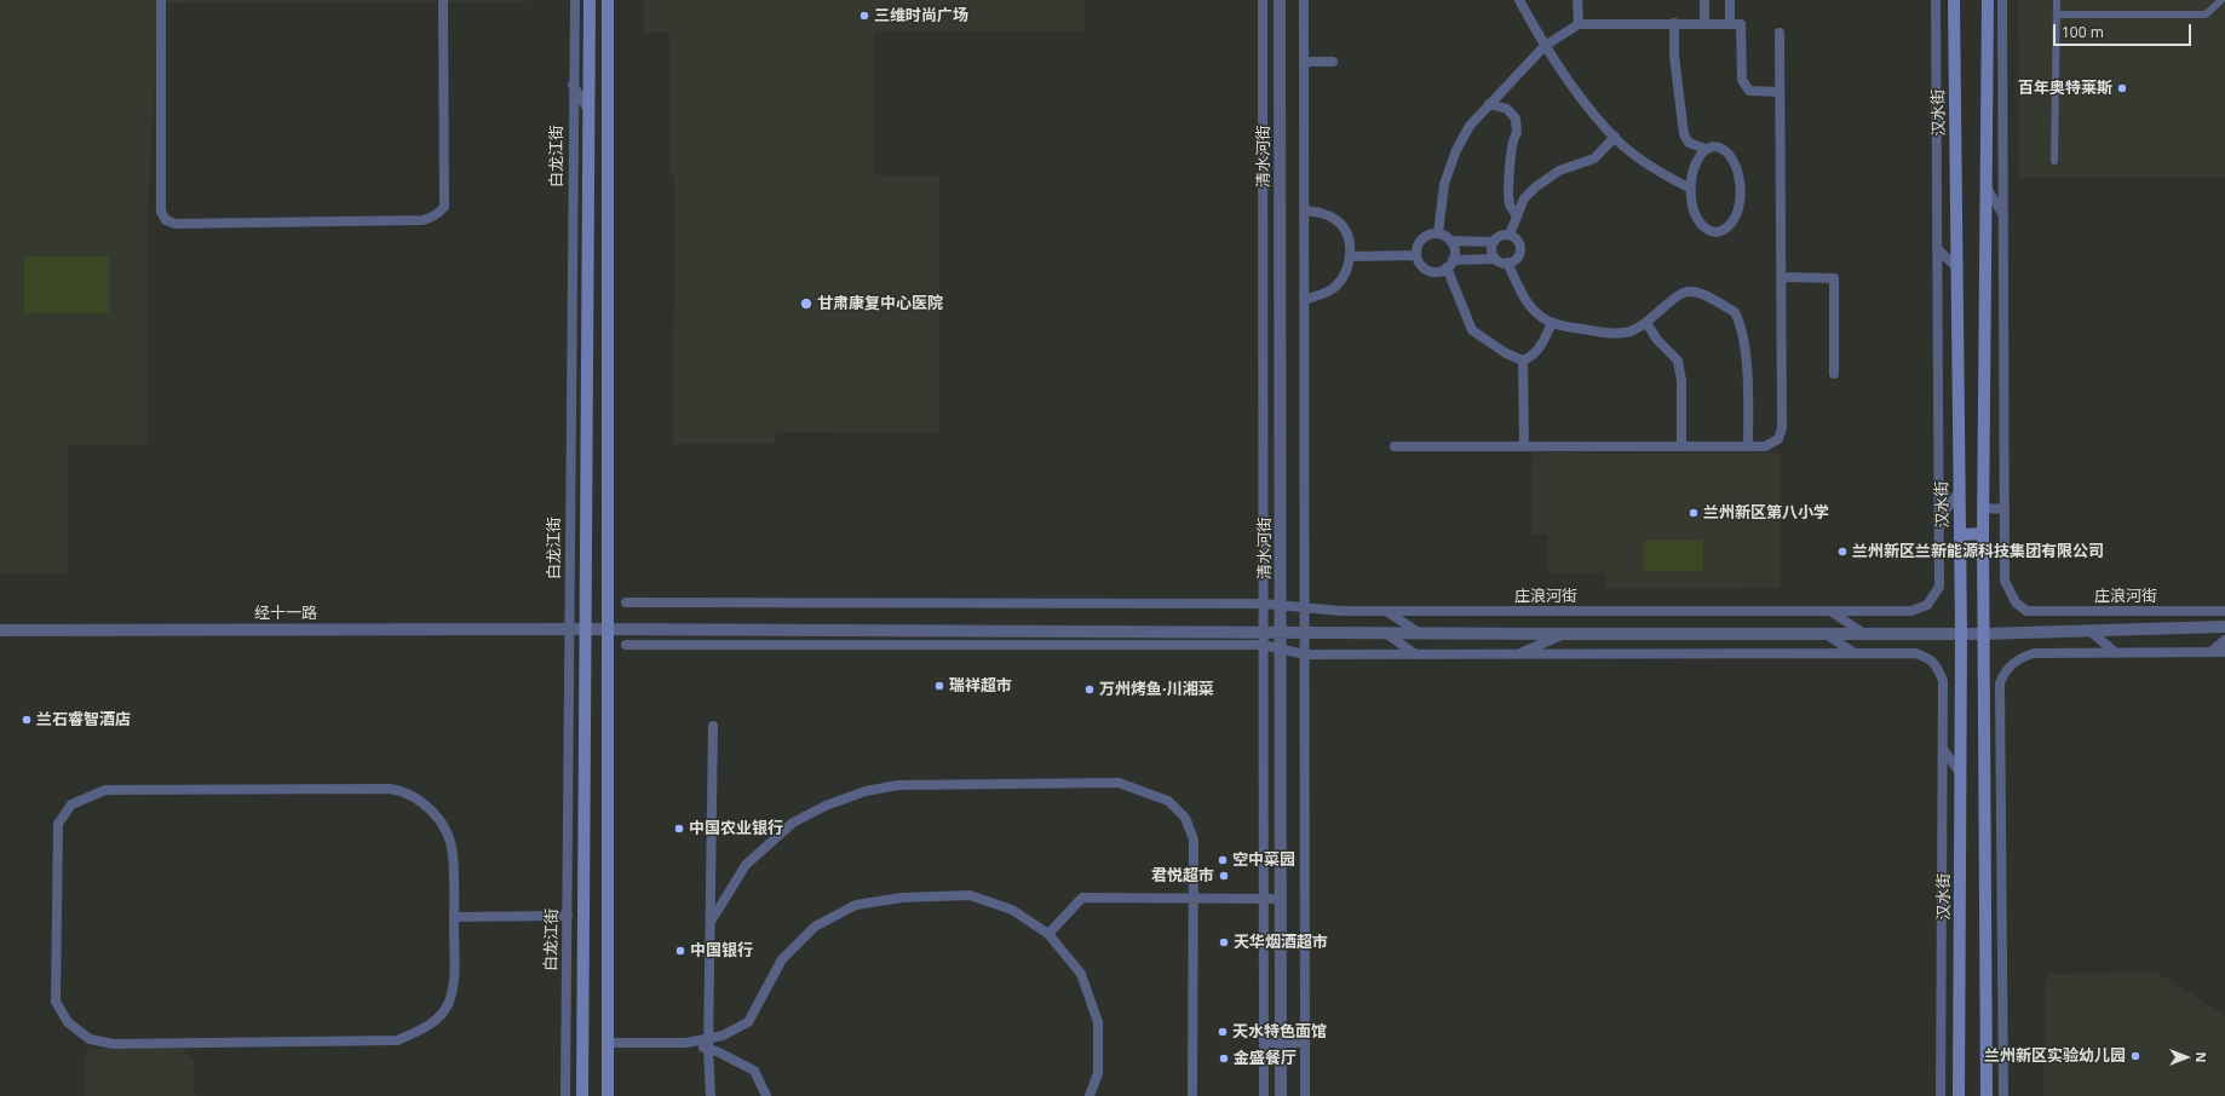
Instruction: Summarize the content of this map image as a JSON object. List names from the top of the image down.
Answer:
{
  "streets": {
    "main road": ["汉水街", "白龙江街"],
    "street": ["清水河街", "庄浪河街", "经十一路"]
  },
  "crossings": [
    ["汉水街", "经十一路"],
    ["白龙江街", "经十一路"],
    ["清水河街", "庄浪河街"],
    ["清水河街", "经十一路"]
  ],
  "places": [
    "三维时尚广场",
    "百年奥特莱斯",
    "甘肃康复中心医院",
    "兰州新区第八小学",
    "兰州新区兰新能源科技集团有限公司",
    "瑞祥超市",
    "万州烤鱼·川湘菜",
    "兰石睿智酒店",
    "中国农业银行",
    "空中菜园",
    "君悦超市",
    "天华烟酒超市",
    "中国银行",
    "天水特色面馆",
    "兰州新区实验幼儿园",
    "金盛餐厅"
  ],
  "scale_bar": "100 m",
  "north": "right"
}
